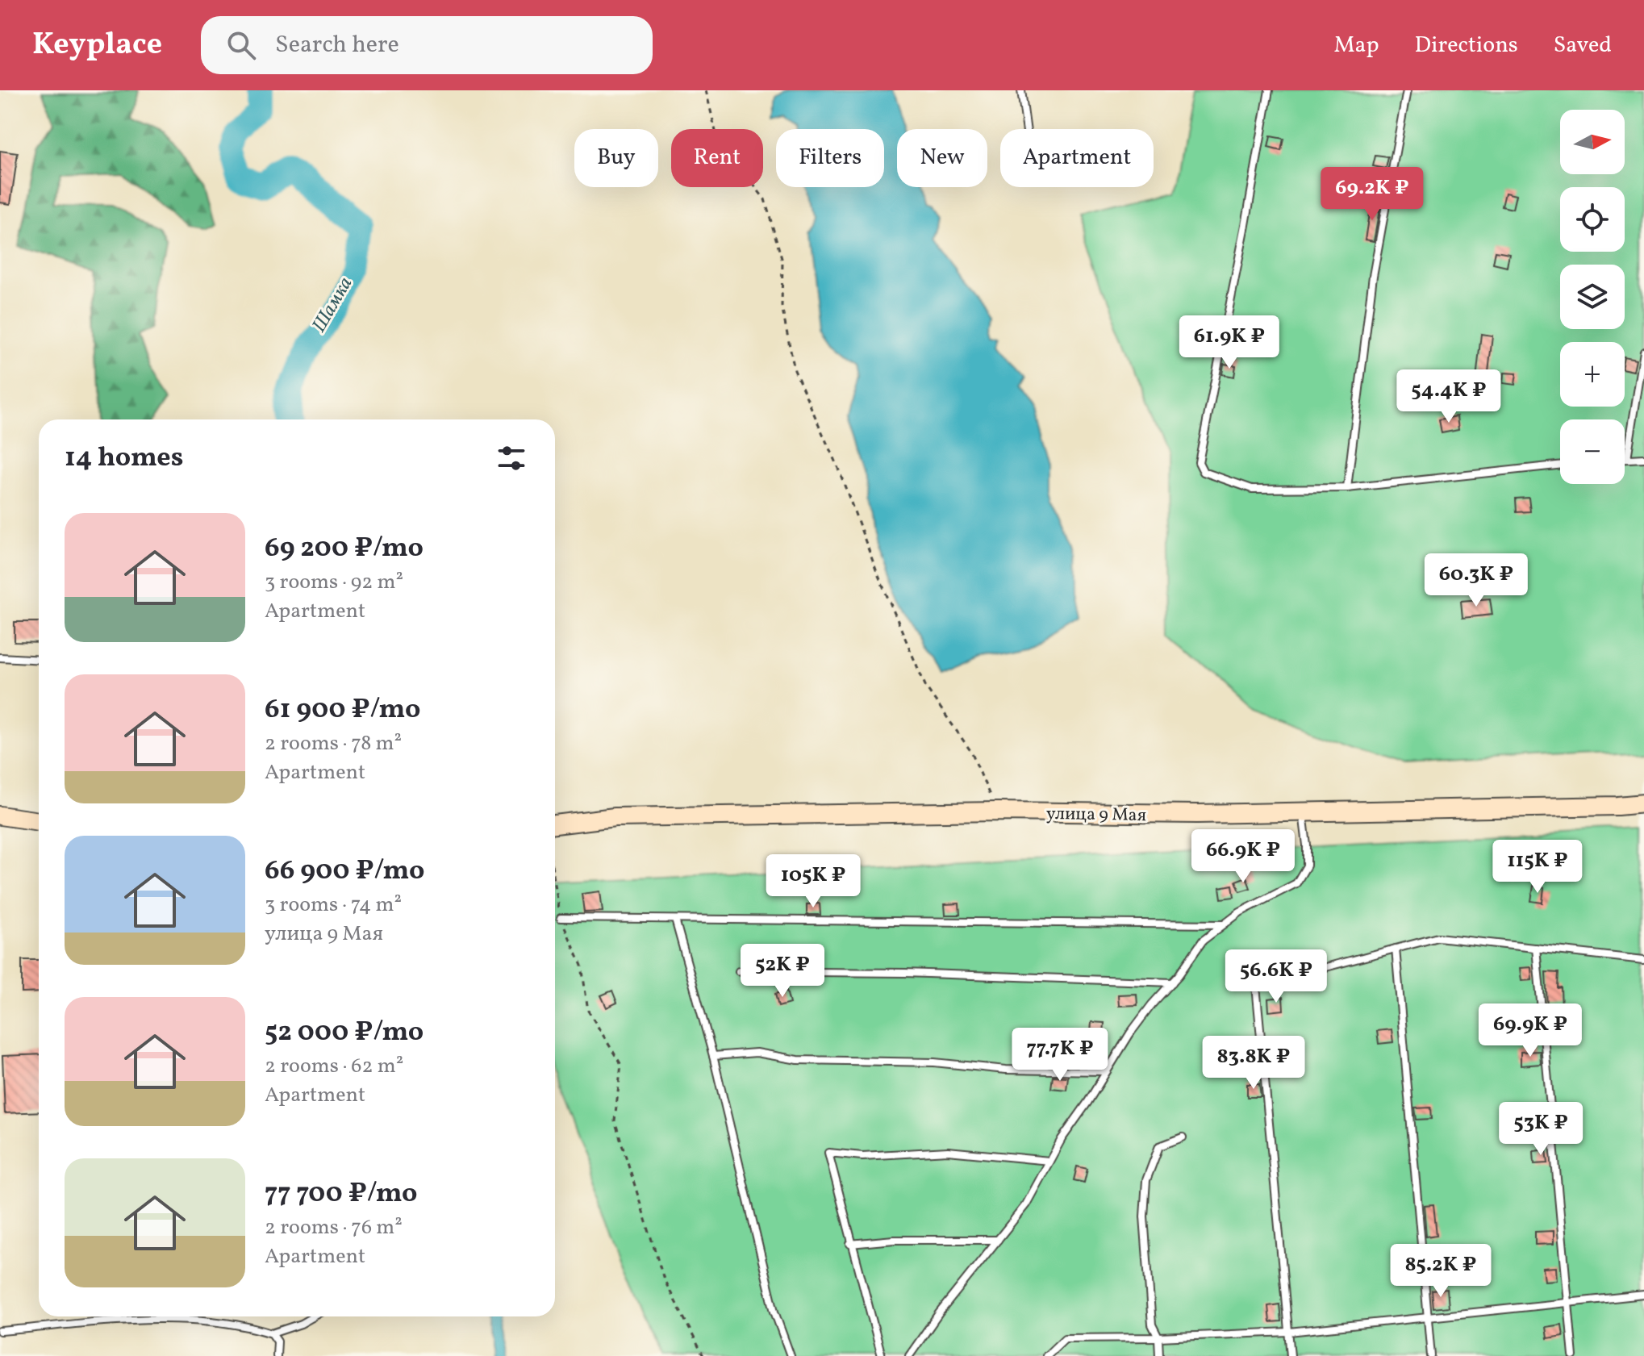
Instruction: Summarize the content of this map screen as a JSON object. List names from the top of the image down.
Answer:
{
  "streets": {
    "main road": ["улица 9 Мая"]
  },
  "water": ["Шамка"],
  "north": "right",
  "page": {
    "header": "Keyplace",
    "search": "Search here",
    "nav": ["Map", "Directions", "Saved"],
    "map_buttons": ["+", "−"],
    "chip": [
      "Buy",
      "Rent",
      "Filters",
      "New",
      "Apartment"
    ],
    "price": [
      "69.2K ₽",
      "61.9K ₽",
      "54.4K ₽",
      "60.3K ₽",
      "66.9K ₽",
      "115K ₽",
      "105K ₽",
      "52K ₽",
      "56.6K ₽",
      "69.9K ₽",
      "77.7K ₽",
      "83.8K ₽",
      "53K ₽",
      "85.2K ₽"
    ],
    "heading": "14 homes",
    "list": [
      {
        "name": "69 200 ₽/mo",
        "note": "3 rooms · 92 m² · Apartment"
      },
      {
        "name": "61 900 ₽/mo",
        "note": "2 rooms · 78 m² · Apartment"
      },
      {
        "name": "66 900 ₽/mo",
        "note": "3 rooms · 74 m² · улица 9 Мая"
      },
      {
        "name": "52 000 ₽/mo",
        "note": "2 rooms · 62 m² · Apartment"
      },
      {
        "name": "77 700 ₽/mo",
        "note": "2 rooms · 76 m² · Apartment"
      }
    ]
  }
}
